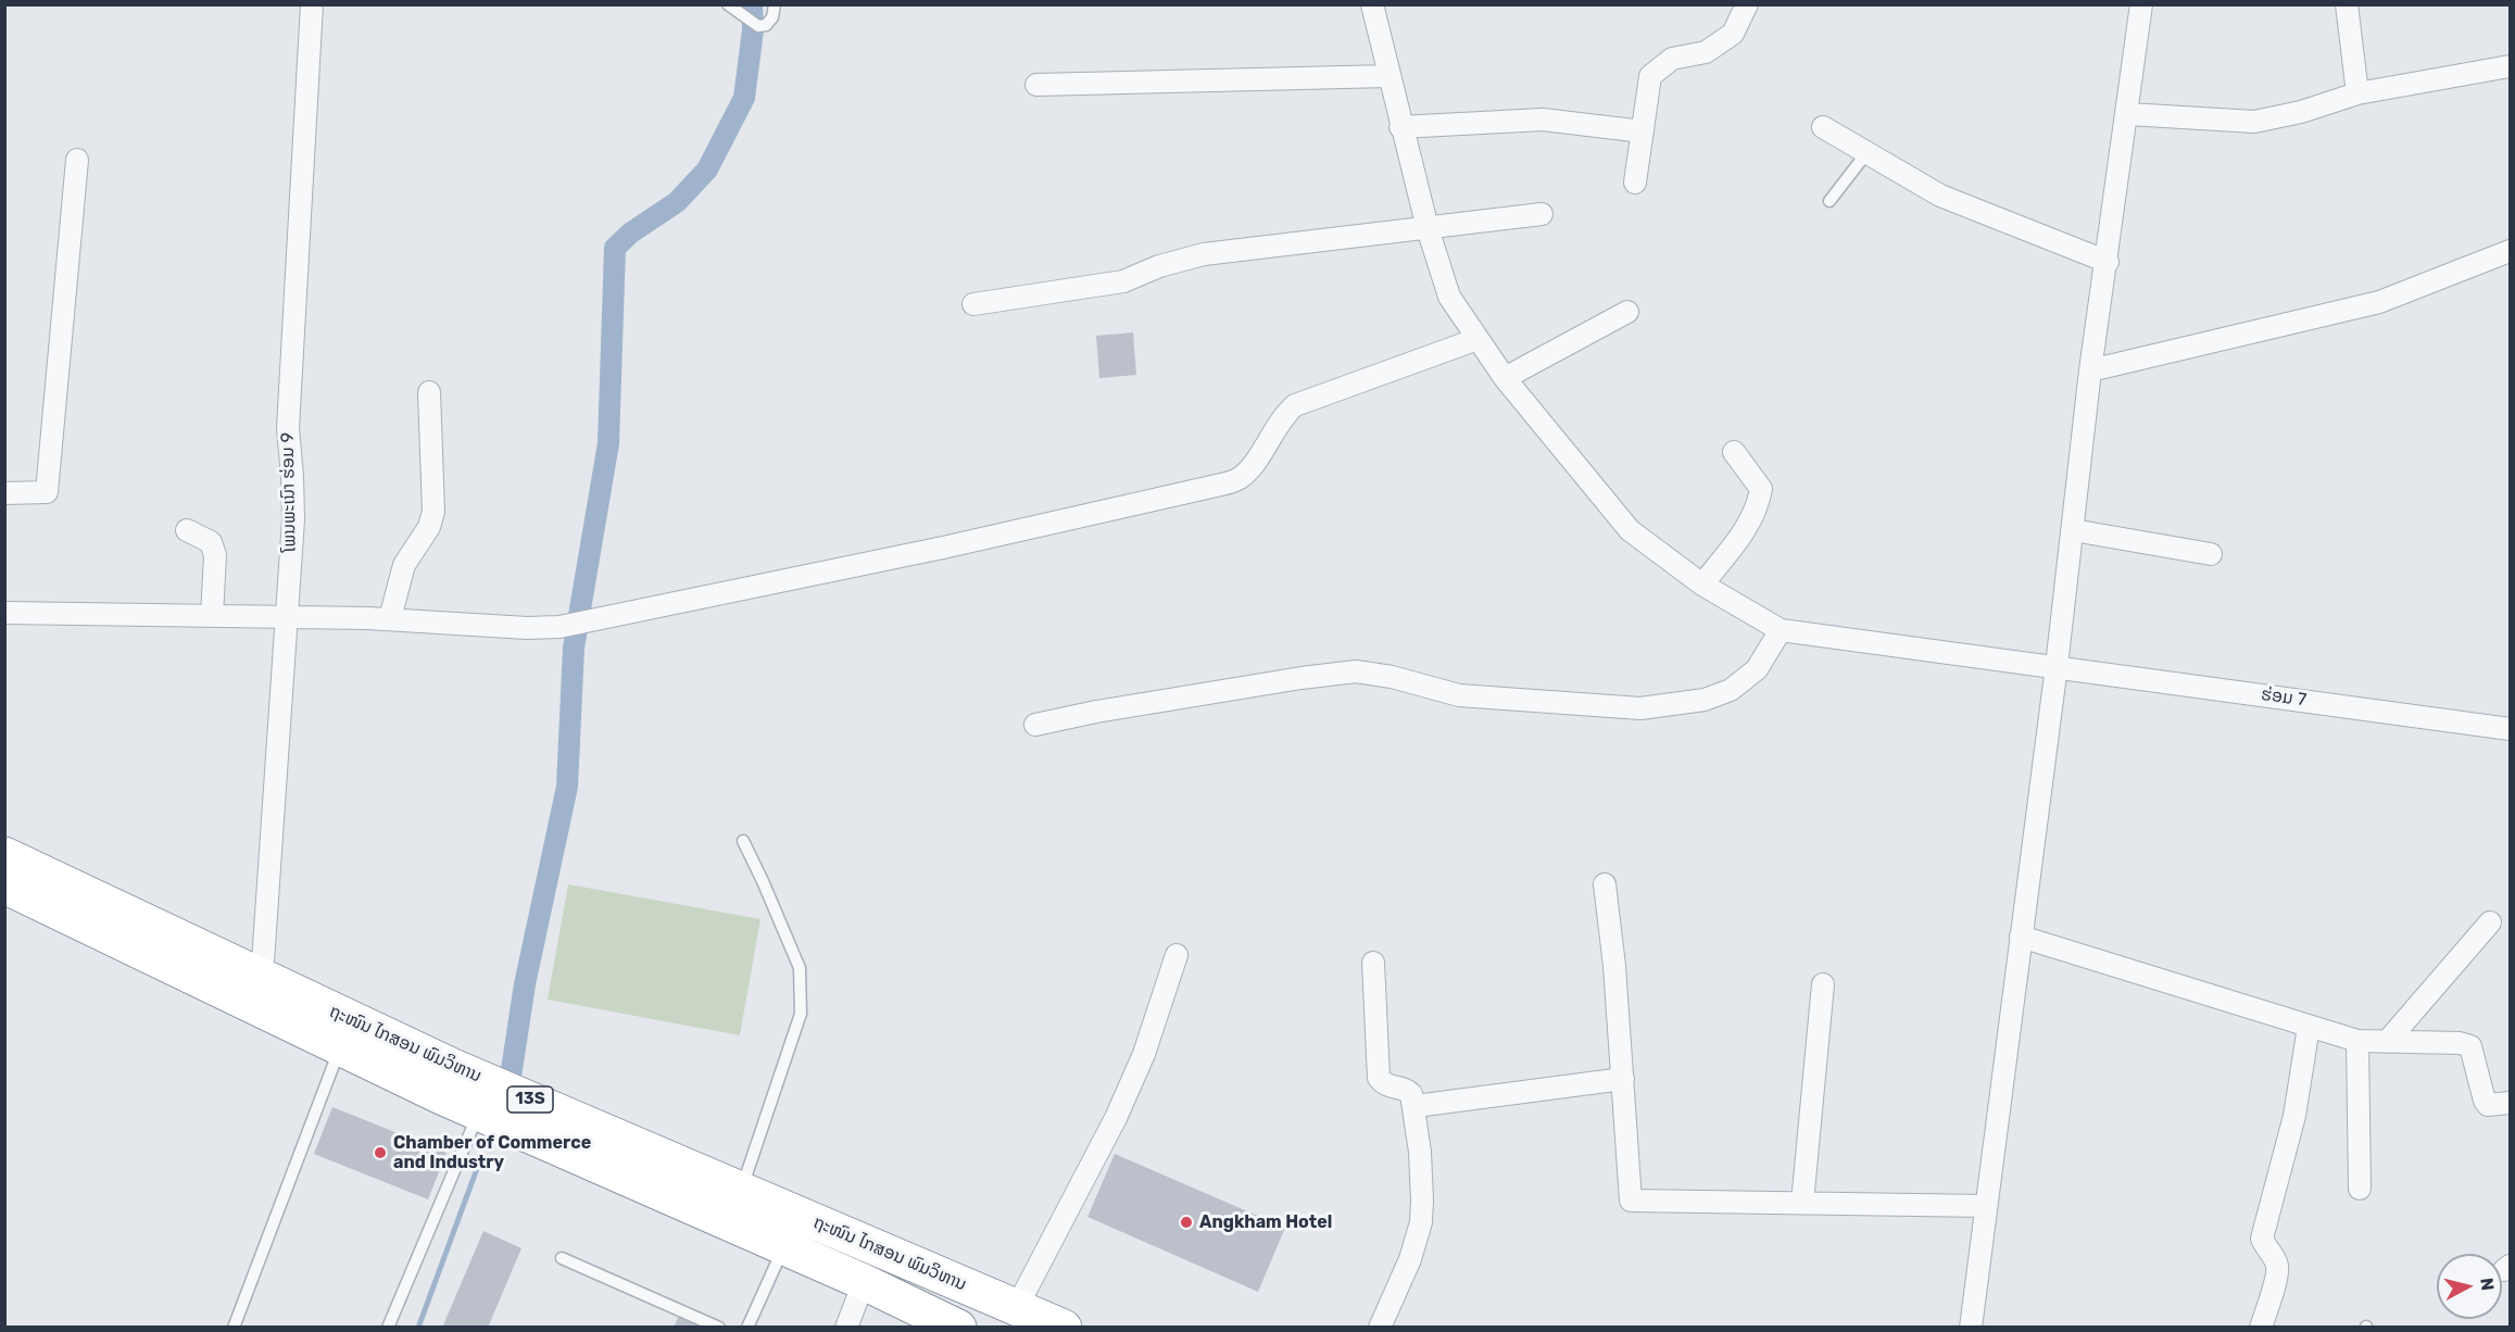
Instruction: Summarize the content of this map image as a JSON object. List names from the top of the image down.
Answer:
{
  "streets": {
    "highway": ["ຖະໜົນ ໄກສອນ ພົມວິຫານ", "13S"],
    "street": ["ໂພນພະເນົາ ຮ່ອມ 9", "ຮ່ອມ 7"]
  },
  "crossings": [
    ["ໂພນພະເນົາ ຮ່ອມ 9", "ຖະໜົນ ໄກສອນ ພົມວິຫານ"]
  ],
  "places": ["Chamber of Commerce and Industry", "Angkham Hotel"],
  "north": "right"
}
